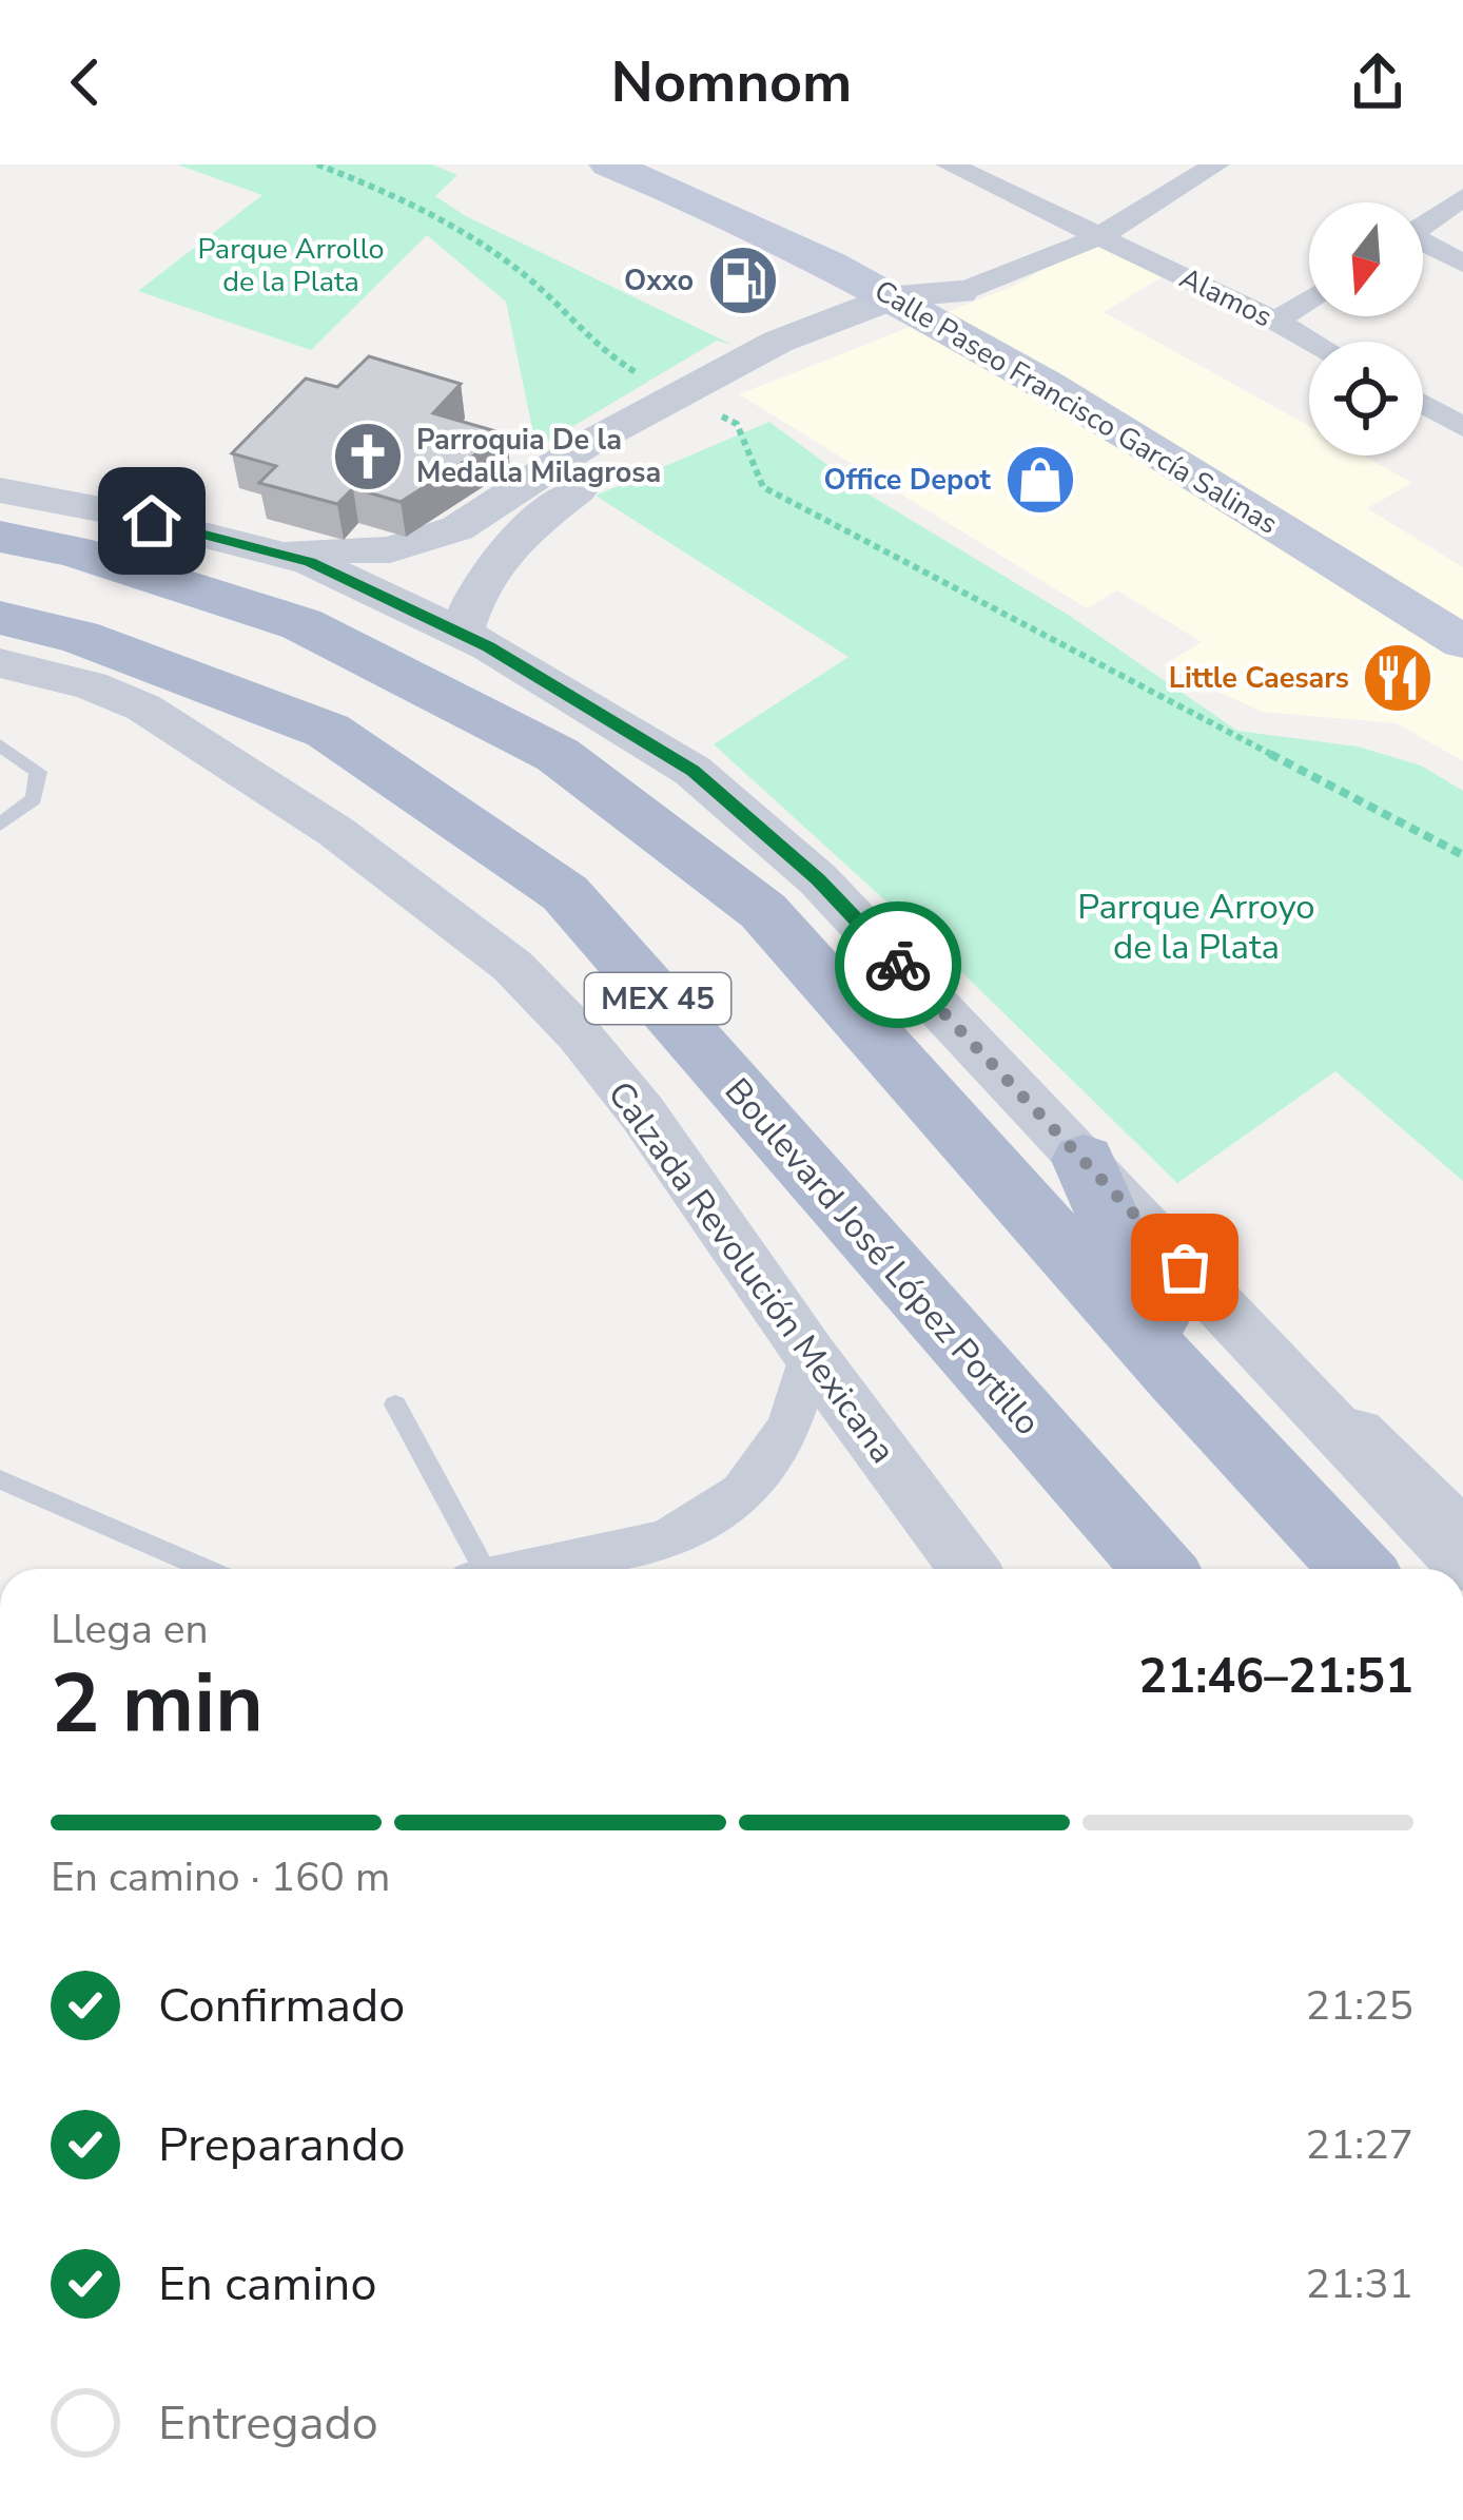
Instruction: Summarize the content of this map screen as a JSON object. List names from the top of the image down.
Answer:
{
  "streets": {
    "main road": ["Calle Paseo Francisco García Salinas", "MEX 45", "Boulevard José López Portillo"],
    "street": ["Alamos", "Calzada Revolución Mexicana"]
  },
  "parks": ["Parque Arrollo de la Plata", "Parrque Arroyo de la Plata"],
  "places": {
    "fuel station": ["Oxxo"],
    "church": ["Parroquia De la Medalla Milagrosa"],
    "shop": ["Office Depot"],
    "restaurant": ["Little Caesars"]
  },
  "north": "bottom",
  "page": {
    "header": "Nomnom",
    "heading": ["2 min", "Llega en", "21:46–21:51"],
    "bar": "En camino · 160 m",
    "list": [
      ["Confirmado", "21:25"],
      ["Preparando", "21:27"],
      ["En camino", "21:31"],
      "Entregado"
    ]
  }
}
